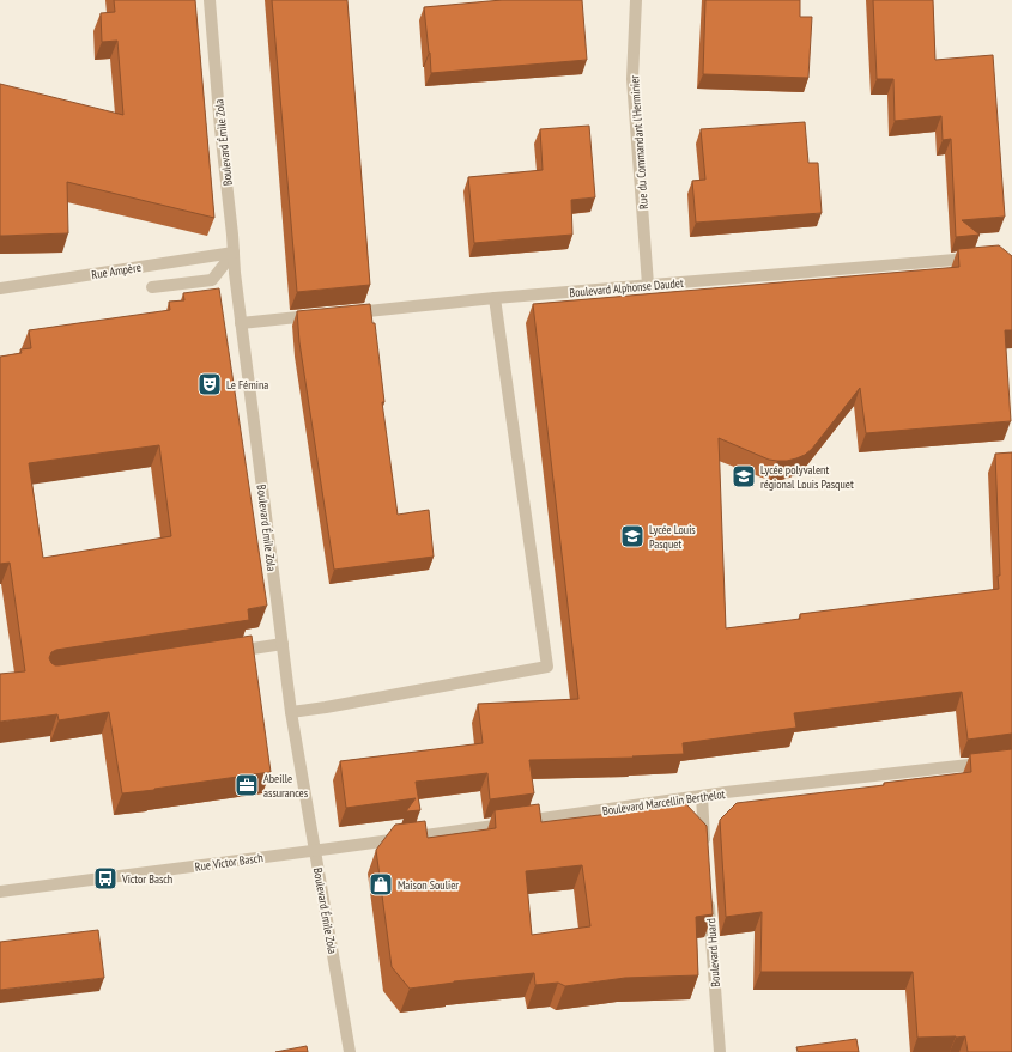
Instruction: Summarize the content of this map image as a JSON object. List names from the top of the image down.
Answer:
{
  "streets": {
    "street": [
      "Boulevard Émile Zola",
      "Rue du Commandant l'Herminier",
      "Rue Ampère",
      "Boulevard Alphonse Daudet",
      "Boulevard Marcellin Berthelot",
      "Rue Victor Basch",
      "Boulevard Huard"
    ]
  },
  "crossings": [
    ["Boulevard Émile Zola", "Rue Ampère"],
    ["Boulevard Émile Zola", "Boulevard Marcellin Berthelot"],
    ["Boulevard Émile Zola", "Rue Victor Basch"],
    ["Rue du Commandant l'Herminier", "Boulevard Alphonse Daudet"],
    ["Boulevard Marcellin Berthelot", "Rue Victor Basch"]
  ],
  "places": {
    "theatre": ["Le Fémina"],
    "school or university": ["Lycée polyvalent régional Louis Pasquet", "Lycée Louis Pasquet"],
    "office": ["Abeille assurances"],
    "bus stop": ["Victor Basch"],
    "shop": ["Maison Soulier"]
  }
}
